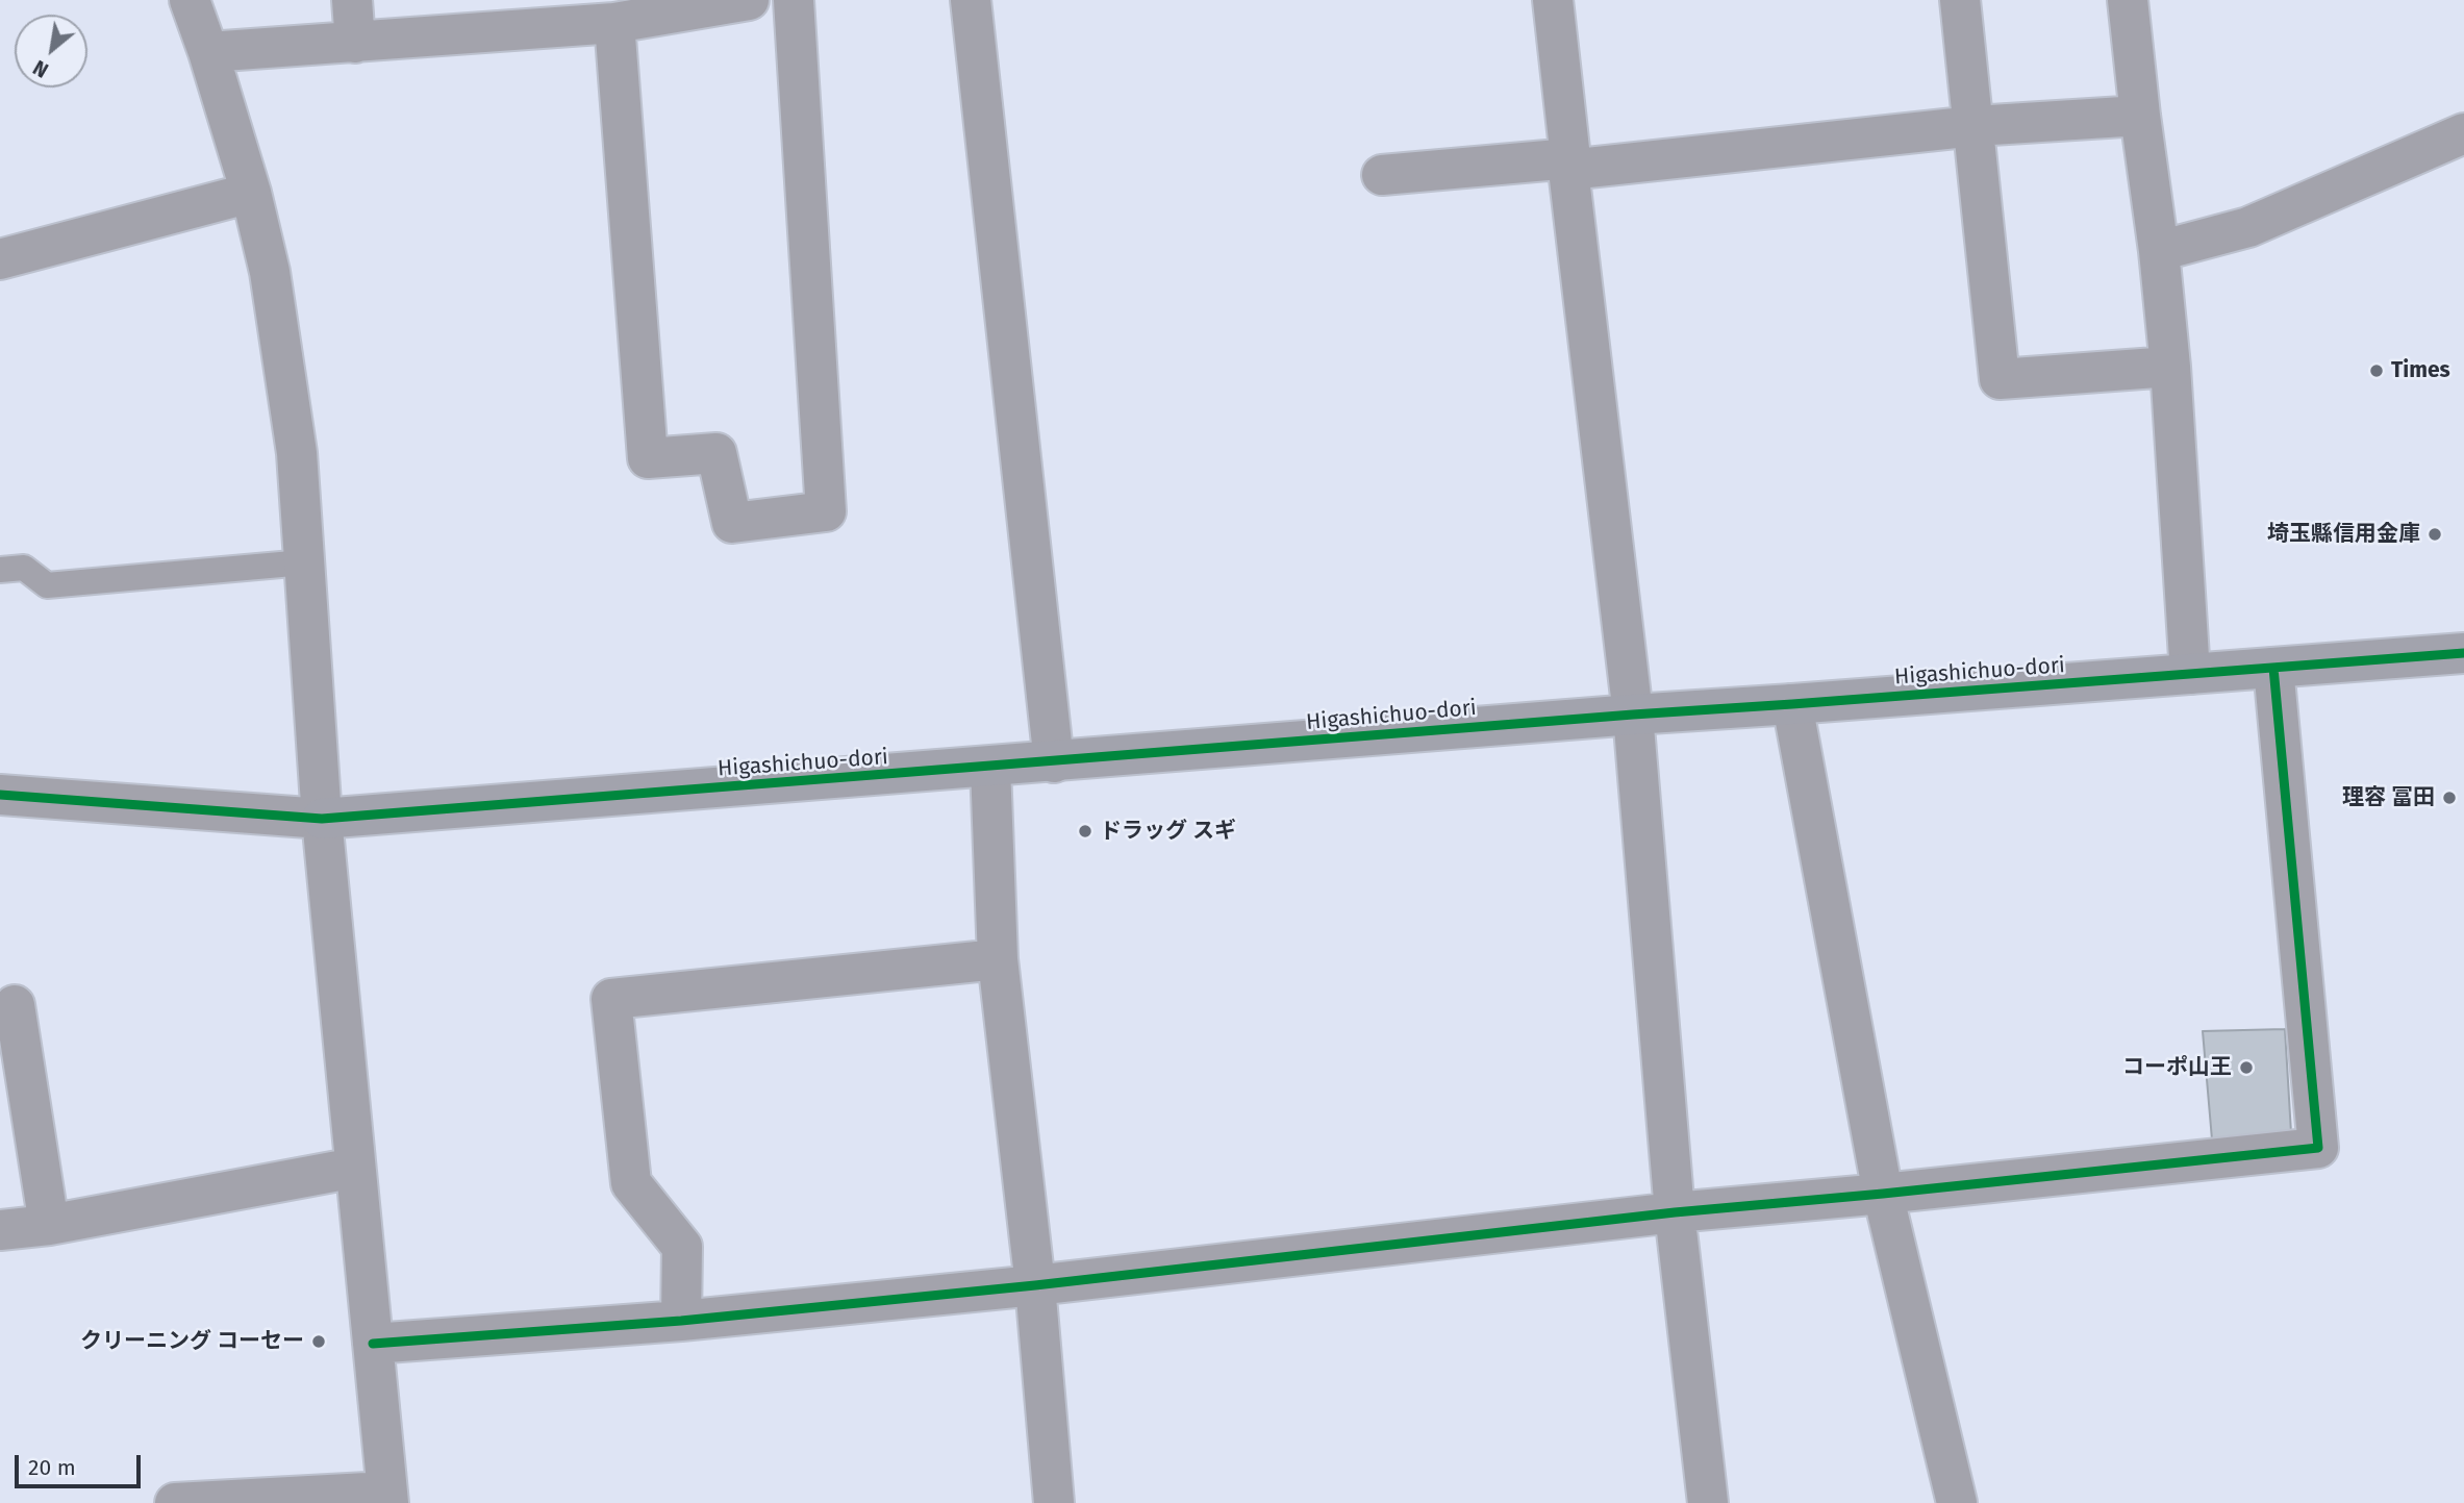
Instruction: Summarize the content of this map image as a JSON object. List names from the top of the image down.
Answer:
{
  "streets": {
    "street": ["Higashichuo-dori"]
  },
  "places": [
    "Times",
    "埼玉縣信用金庫",
    "理容 冨田",
    "ドラッグ スギ",
    "コーポ山王",
    "クリーニング コーセー"
  ],
  "scale_bar": "20 m",
  "north": "bottom left"
}
